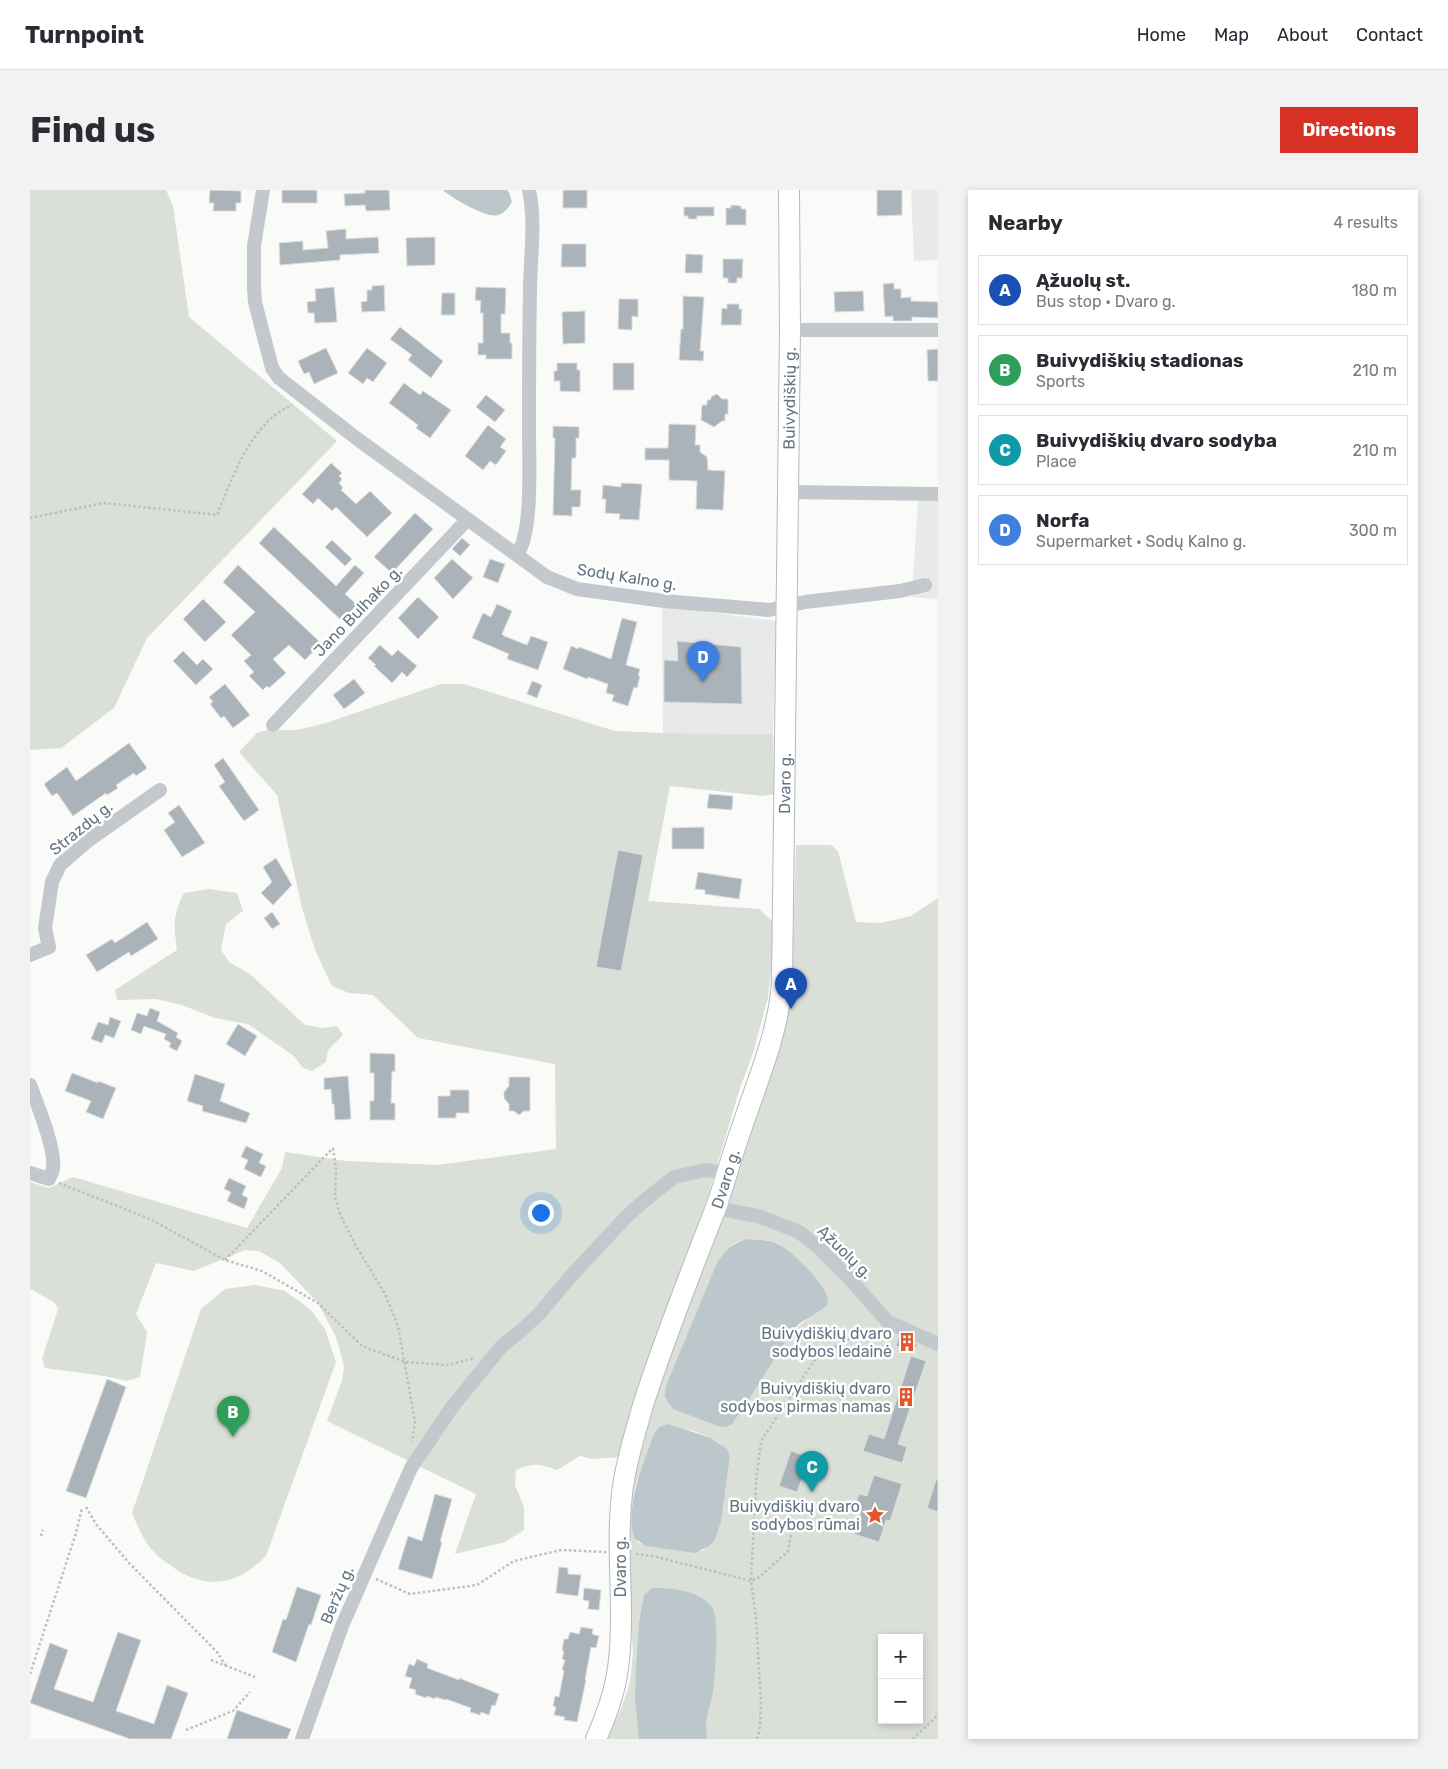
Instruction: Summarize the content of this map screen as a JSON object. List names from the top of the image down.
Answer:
{
  "streets": {
    "main road": ["Buivydiškių g.", "Dvaro g."],
    "street": [
      "Sodų Kalno g.",
      "Jano Bulhako g.",
      "Strazdų g.",
      "Ąžuolų g.",
      "Beržų g."
    ]
  },
  "crossings": [
    ["Buivydiškių g.", "Sodų Kalno g."],
    ["Buivydiškių g.", "Dvaro g."],
    ["Sodų Kalno g.", "Jano Bulhako g."],
    ["Sodų Kalno g.", "Dvaro g."],
    ["Dvaro g.", "Ąžuolų g."],
    ["Dvaro g.", "Beržų g."]
  ],
  "places": {
    "building": ["Buivydiškių dvaro sodybos ledainė", "Buivydiškių dvaro sodybos pirmas namas"],
    "place": ["Buivydiškių dvaro sodybos rūmai"]
  },
  "page": {
    "header": "Turnpoint",
    "nav": [
      "Home",
      "Map",
      "About",
      "Contact"
    ],
    "buttons": "Directions",
    "title": "Find us",
    "heading": ["Nearby", "4 results"],
    "list": [
      {
        "mark": "A",
        "name": "Ąžuolų st.",
        "note": "Bus stop · Dvaro g.",
        "value": "180 m"
      },
      {
        "mark": "B",
        "name": "Buivydiškių stadionas",
        "note": "Sports",
        "value": "210 m"
      },
      {
        "mark": "C",
        "name": "Buivydiškių dvaro sodyba",
        "note": "Place",
        "value": "210 m"
      },
      {
        "mark": "D",
        "name": "Norfa",
        "note": "Supermarket · Sodų Kalno g.",
        "value": "300 m"
      }
    ],
    "pins": [
      "D",
      "A",
      "B",
      "C"
    ],
    "map_buttons": ["+", "−"]
  }
}
